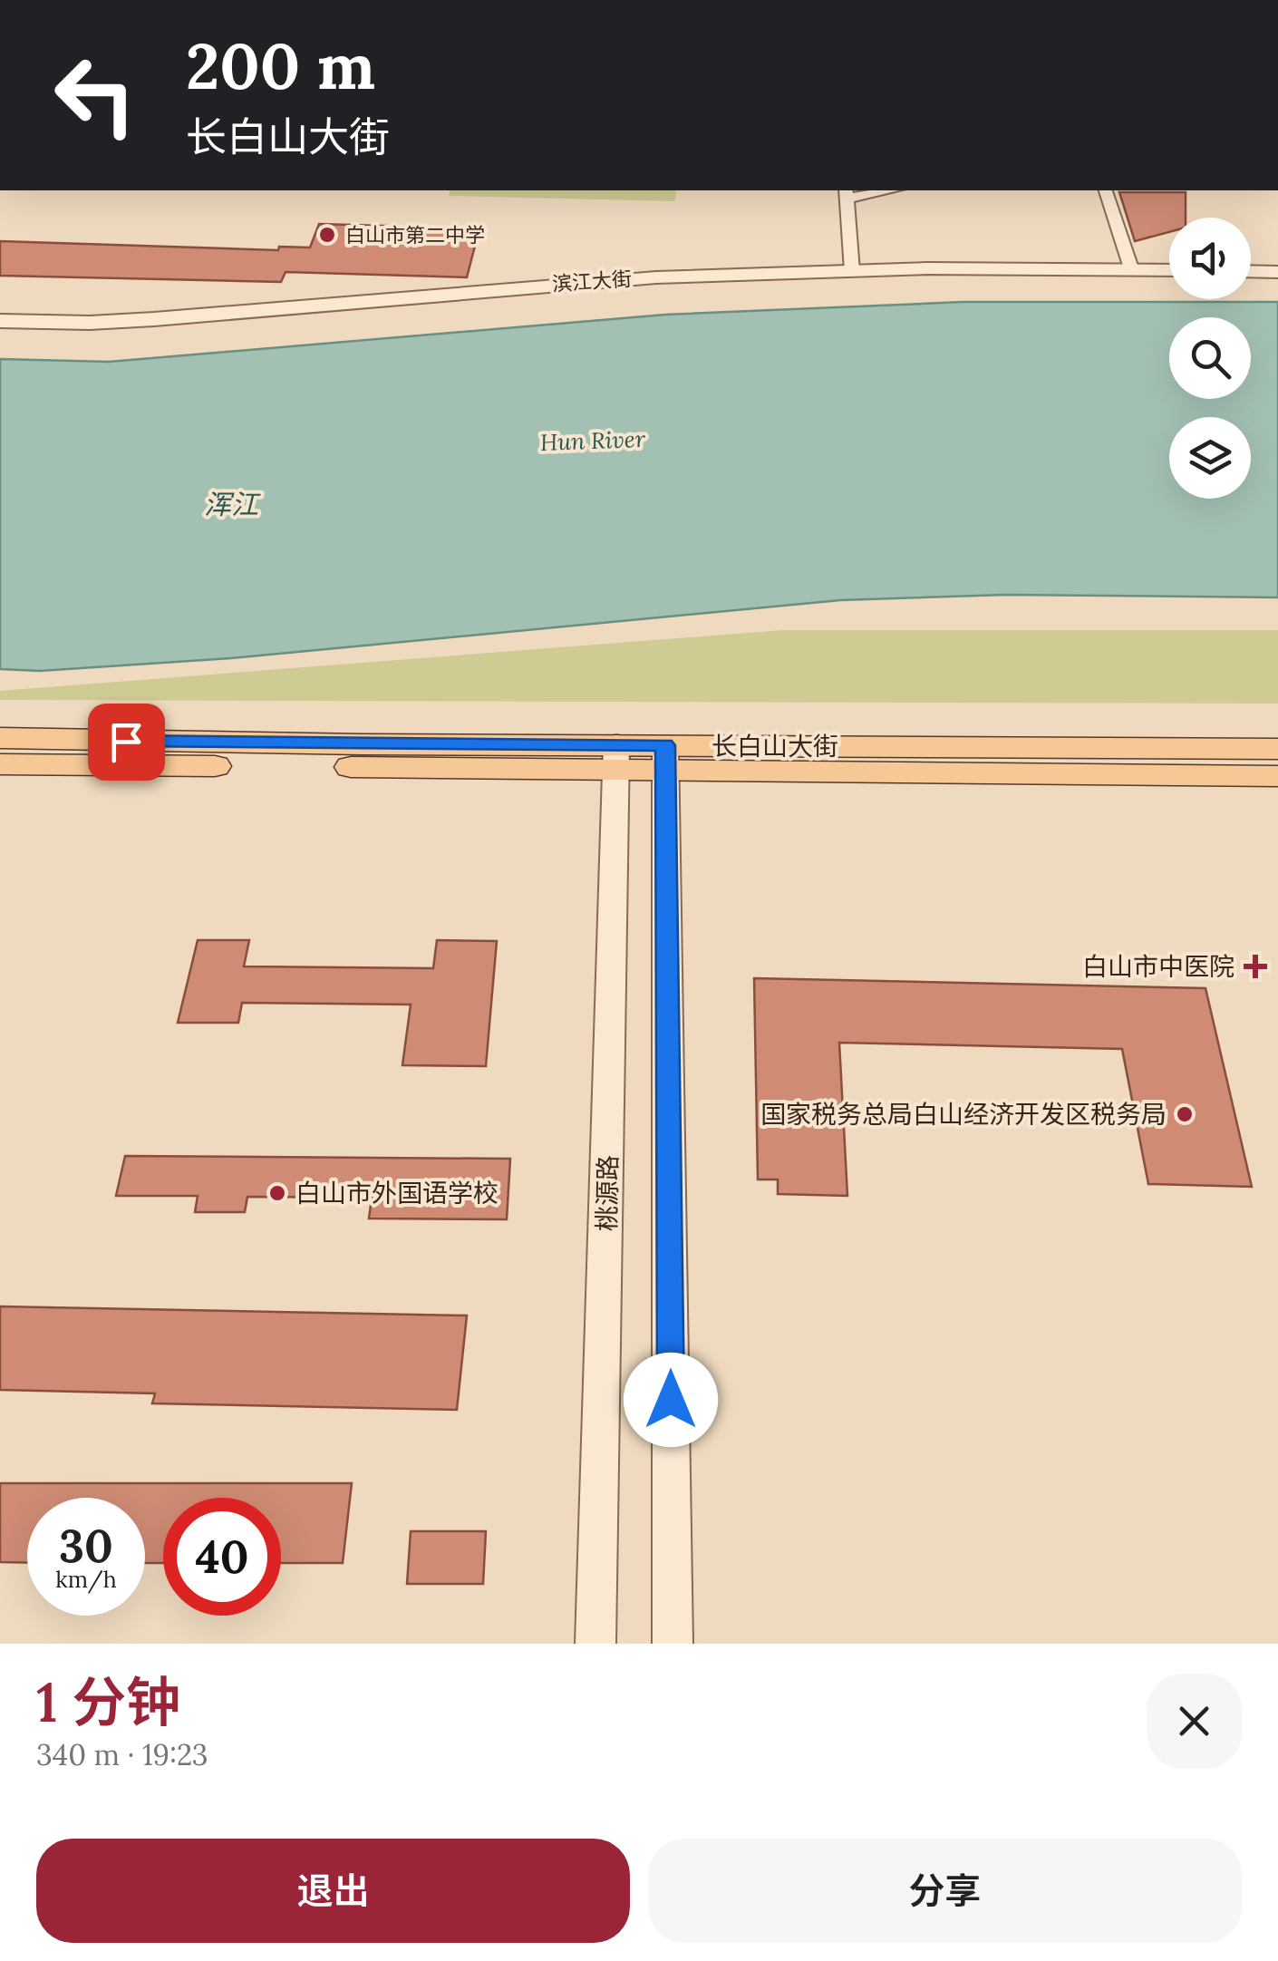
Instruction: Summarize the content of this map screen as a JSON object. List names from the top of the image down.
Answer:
{
  "streets": {
    "main road": ["长白山大街"],
    "street": ["滨江大街", "桃源路"]
  },
  "crossings": [
    ["长白山大街", "桃源路"]
  ],
  "water": ["Hun River", "浑江"],
  "places": {
    "other": ["白山市第二中学", "国家税务总局白山经济开发区税务局", "白山市外国语学校"],
    "health": ["白山市中医院"]
  },
  "page": {
    "turn": ["200 m", "长白山大街"],
    "speed": "30 km/h",
    "limit": "40",
    "heading": ["1 分钟", "340 m · 19:23"],
    "buttons": ["退出", "分享"]
  }
}
